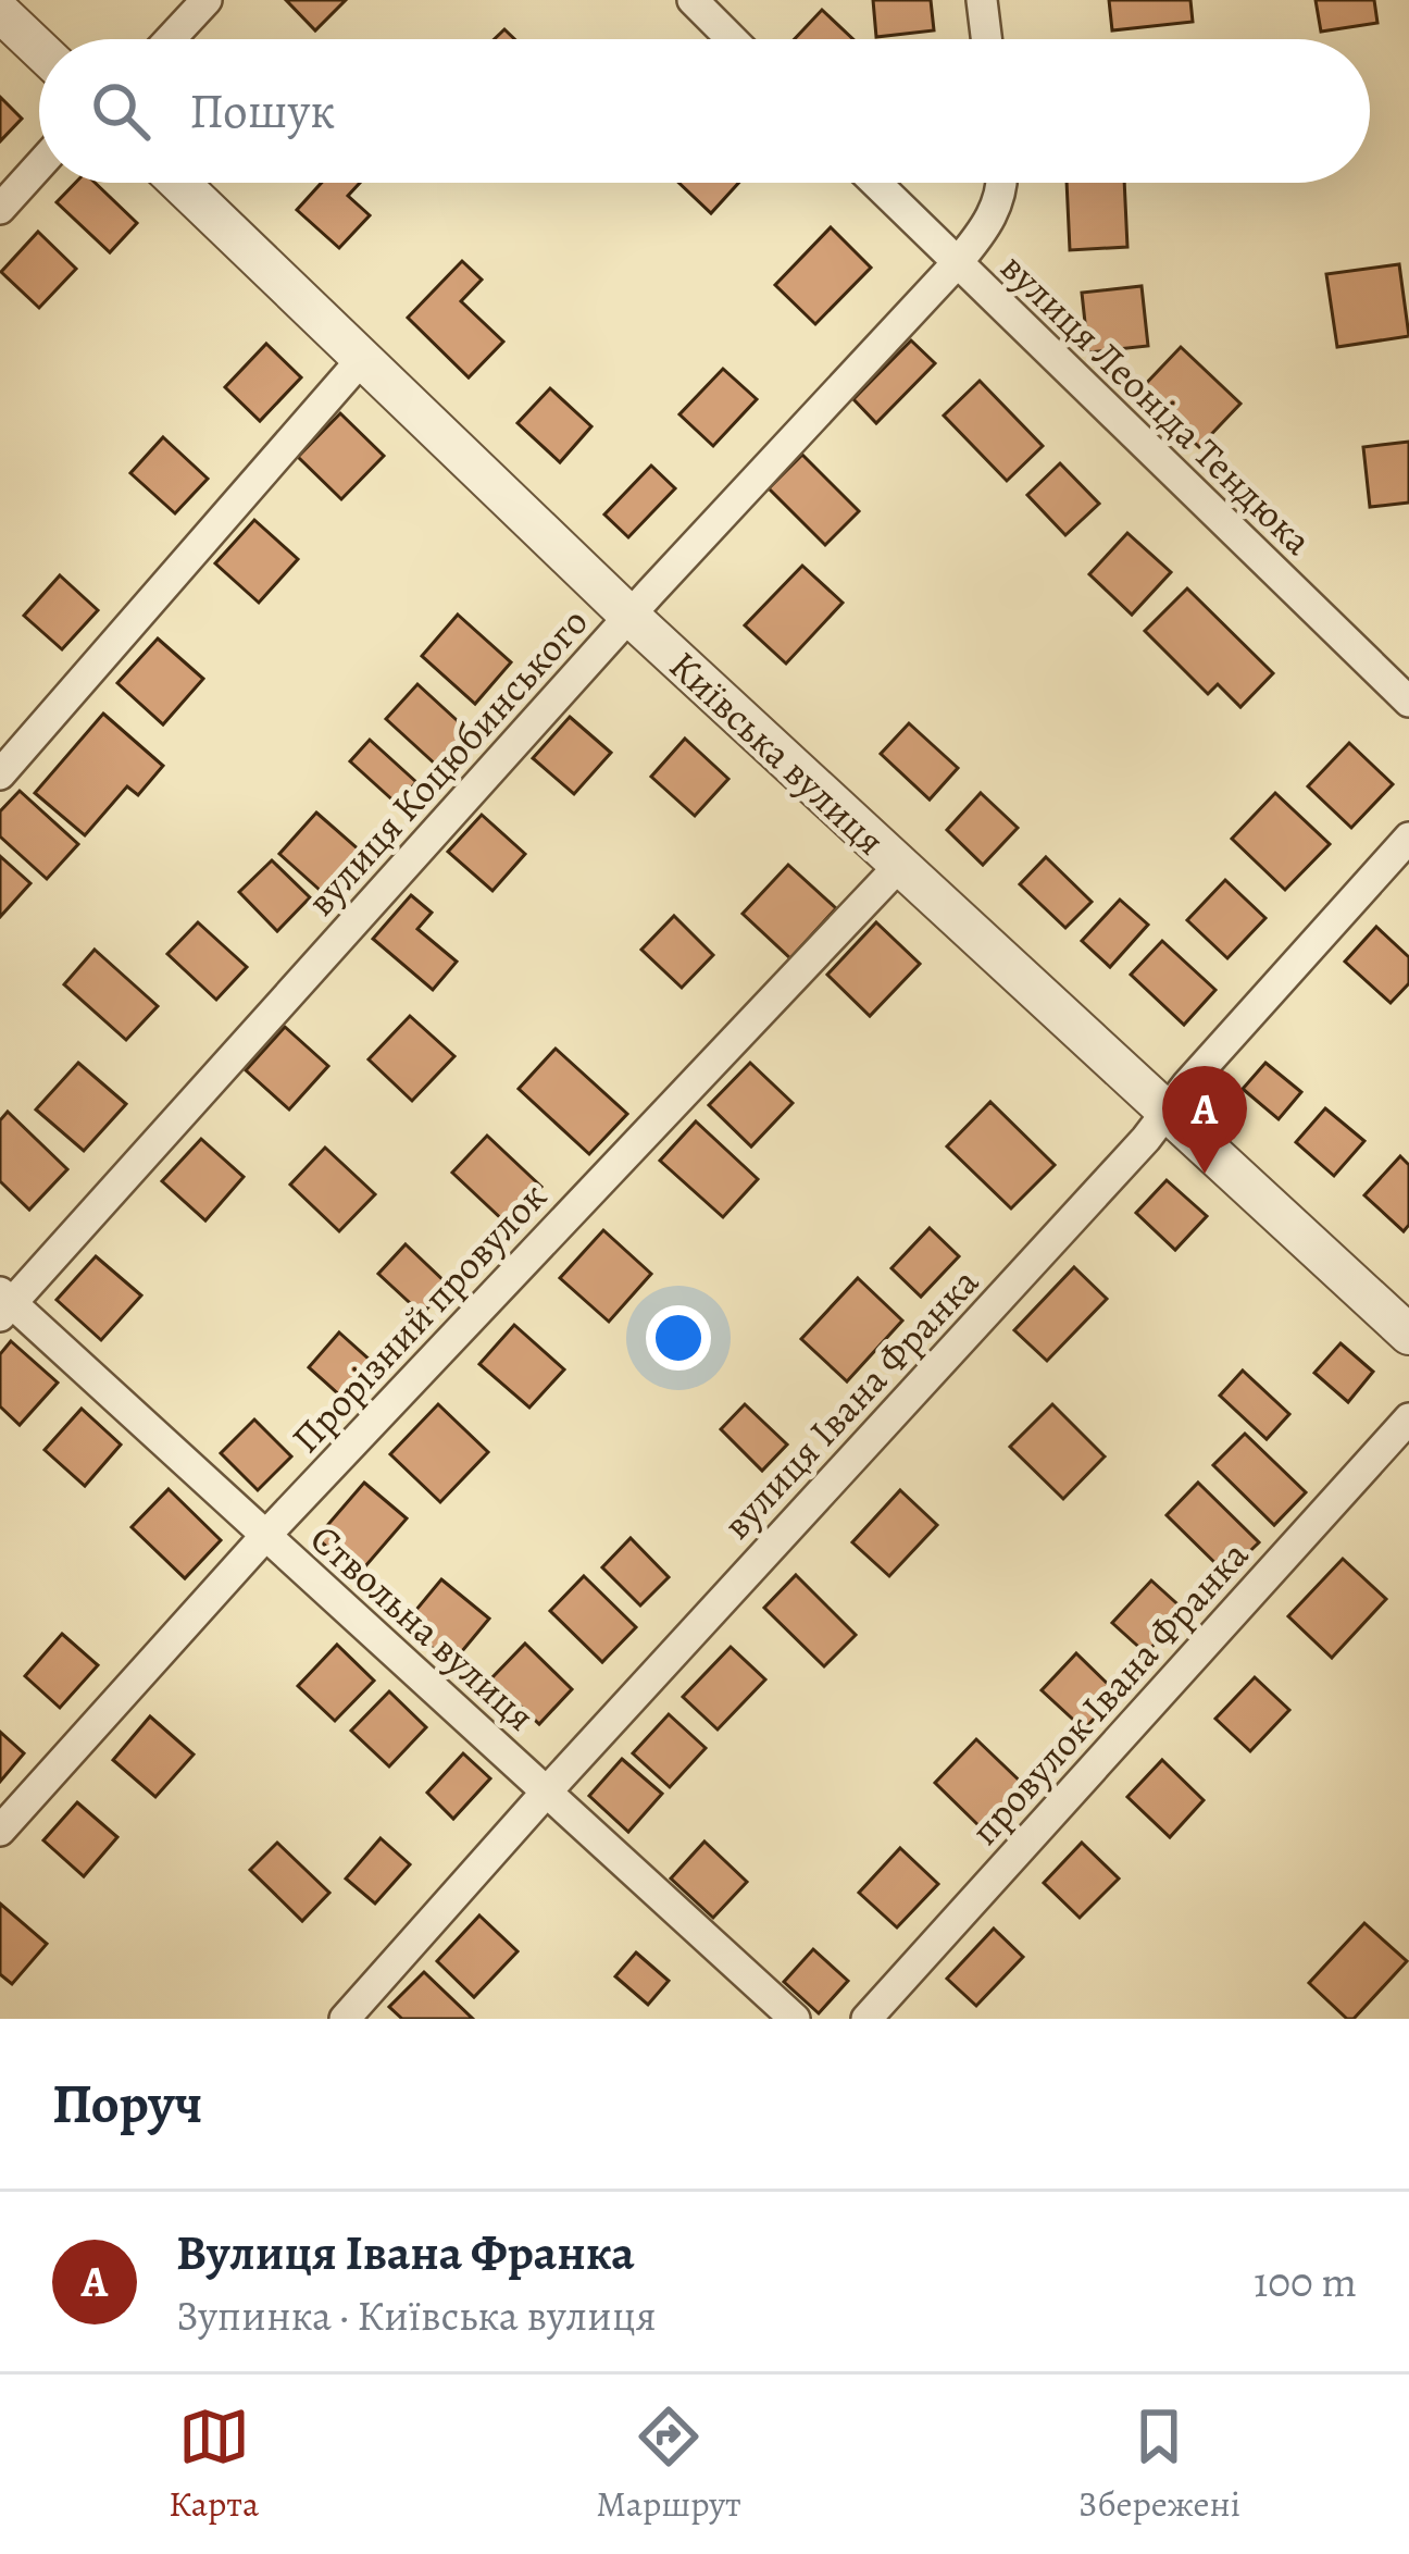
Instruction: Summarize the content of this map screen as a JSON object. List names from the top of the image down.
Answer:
{
  "streets": {
    "street": [
      "вулиця Леоніда Тендюка",
      "Київська вулиця",
      "вулиця Коцюбинського",
      "Прорізний провулок",
      "вулиця Івана Франка",
      "Ствольна вулиця",
      "провулок Івана Франка"
    ]
  },
  "crossings": [
    ["вулиця Леоніда Тендюка", "вулиця Коцюбинського"],
    ["Київська вулиця", "вулиця Коцюбинського"],
    ["Київська вулиця", "Прорізний провулок"],
    ["Київська вулиця", "вулиця Івана Франка"],
    ["вулиця Коцюбинського", "Ствольна вулиця"],
    ["Прорізний провулок", "Ствольна вулиця"],
    ["вулиця Івана Франка", "Ствольна вулиця"]
  ],
  "page": {
    "search": "Пошук",
    "pins": "A",
    "heading": "Поруч",
    "list": [
      {
        "mark": "A",
        "name": "Вулиця Івана Франка",
        "note": "Зупинка · Київська вулиця",
        "value": "100 m"
      }
    ],
    "nav": ["Карта", "Маршрут", "Збережені"]
  }
}
